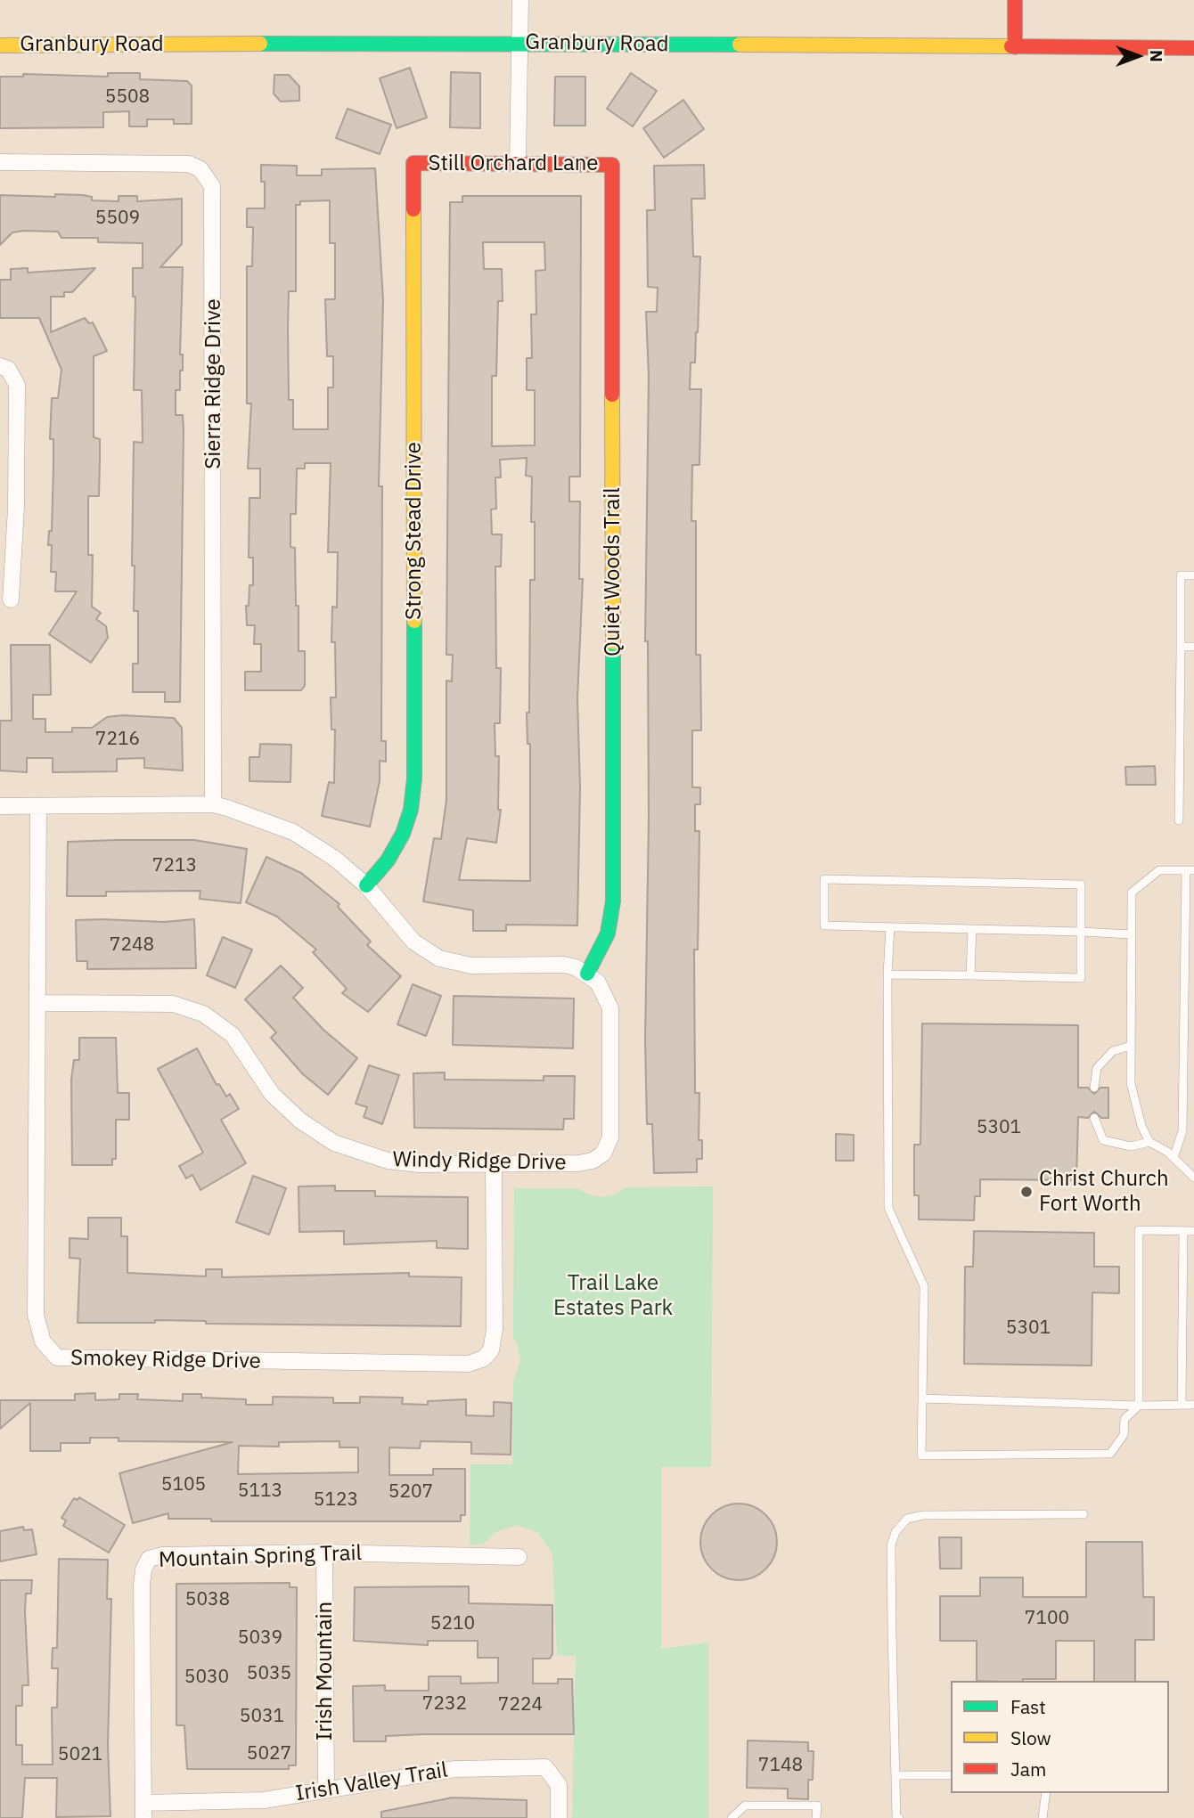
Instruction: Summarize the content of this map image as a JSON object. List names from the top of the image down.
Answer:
{
  "streets": {
    "street": [
      "Granbury Road",
      "Still Orchard Lane",
      "Sierra Ridge Drive",
      "Strong Stead Drive",
      "Quiet Woods Trail",
      "Windy Ridge Drive",
      "Smokey Ridge Drive",
      "Mountain Spring Trail",
      "Irish Mountain",
      "Irish Valley Trail"
    ]
  },
  "crossings": [
    ["Still Orchard Lane", "Strong Stead Drive"],
    ["Still Orchard Lane", "Quiet Woods Trail"],
    ["Quiet Woods Trail", "Windy Ridge Drive"],
    ["Windy Ridge Drive", "Smokey Ridge Drive"],
    ["Mountain Spring Trail", "Irish Mountain"],
    ["Mountain Spring Trail", "Irish Valley Trail"],
    ["Irish Mountain", "Irish Valley Trail"]
  ],
  "parks": ["Trail Lake Estates Park"],
  "places": ["Christ Church Fort Worth"],
  "house_numbers": [
    "5508",
    "5509",
    "7216",
    "7213",
    "7248",
    "5301",
    "5301",
    "5105",
    "5113",
    "5207",
    "5123",
    "5038",
    "7100",
    "5210",
    "5039",
    "5035",
    "5030",
    "7232",
    "7224",
    "5031",
    "5027",
    "5021",
    "7148"
  ],
  "legend": ["Fast", "Slow", "Jam"],
  "north": "right"
}
